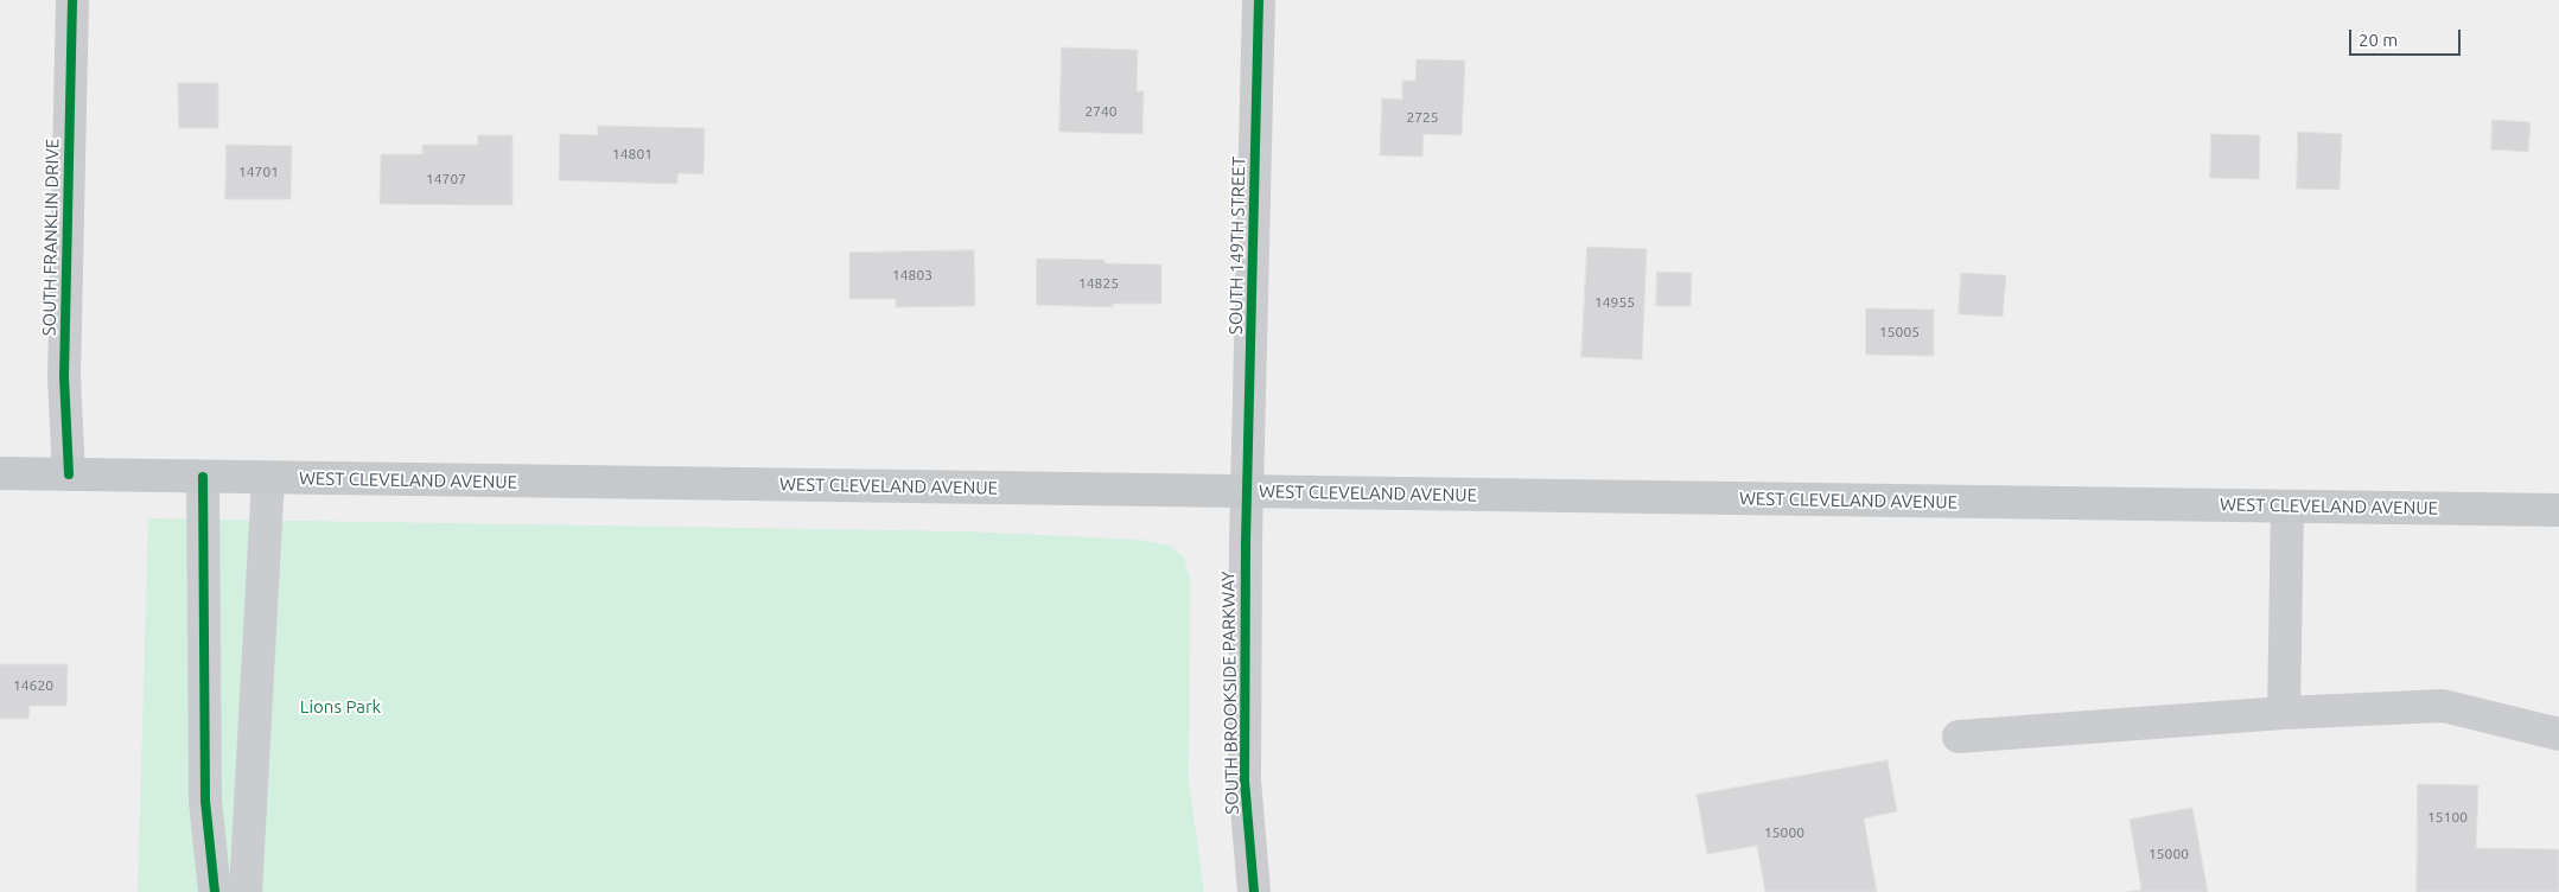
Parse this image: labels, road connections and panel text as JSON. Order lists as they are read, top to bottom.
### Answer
{
  "streets": {
    "main road": ["WEST CLEVELAND AVENUE"],
    "street": ["SOUTH FRANKLIN DRIVE", "SOUTH 149TH STREET", "SOUTH BROOKSIDE PARKWAY"]
  },
  "crossings": [
    ["SOUTH FRANKLIN DRIVE", "WEST CLEVELAND AVENUE"],
    ["SOUTH 149TH STREET", "WEST CLEVELAND AVENUE"],
    ["SOUTH 149TH STREET", "SOUTH BROOKSIDE PARKWAY"],
    ["WEST CLEVELAND AVENUE", "SOUTH BROOKSIDE PARKWAY"]
  ],
  "parks": ["Lions Park"],
  "house_numbers": [
    "2740",
    "2725",
    "14801",
    "14701",
    "14707",
    "14803",
    "14825",
    "14955",
    "15005",
    "14620",
    "15100",
    "15000",
    "15000"
  ],
  "scale_bar": "20 m"
}
